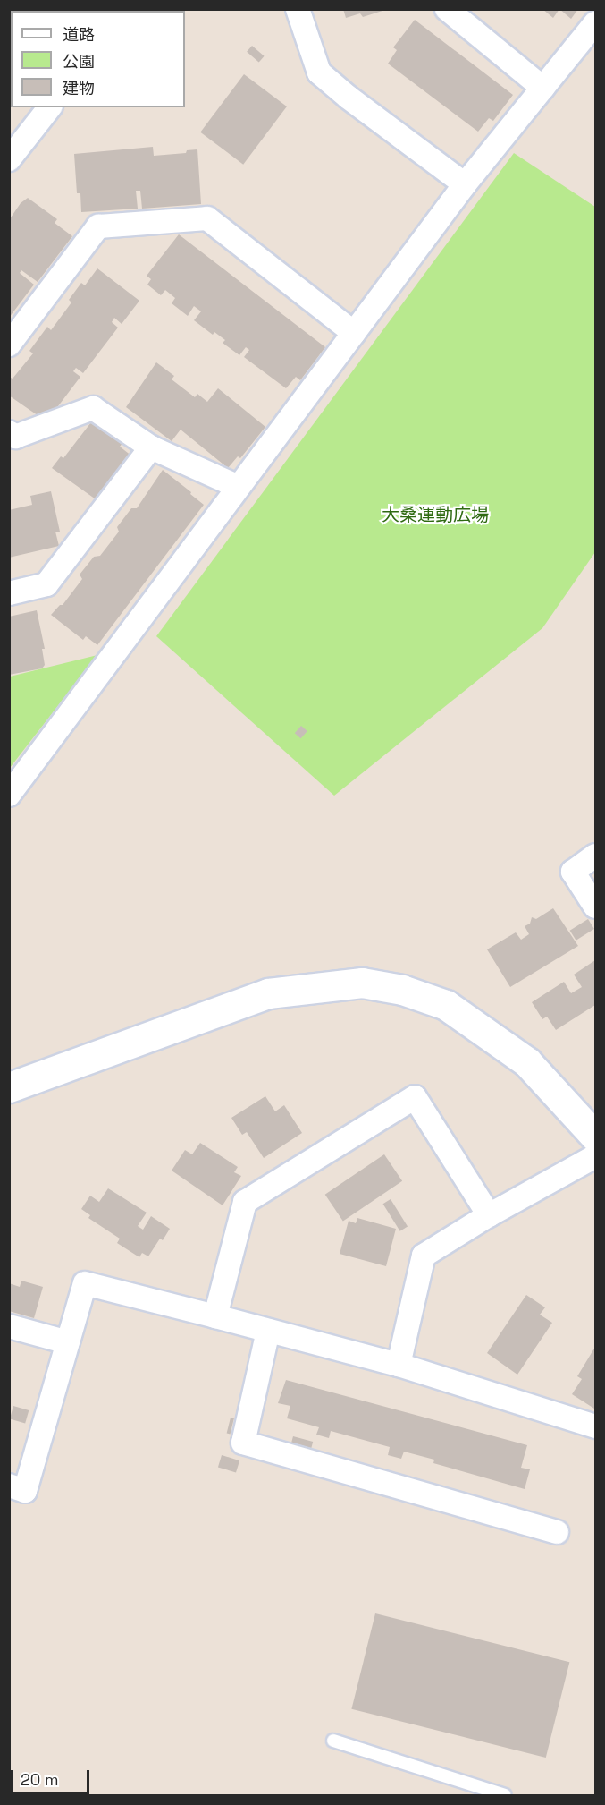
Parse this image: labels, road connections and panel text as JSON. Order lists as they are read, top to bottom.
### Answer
{
  "parks": ["大桑運動広場"],
  "legend": ["道路", "公園", "建物"],
  "scale_bar": "20 m"
}
